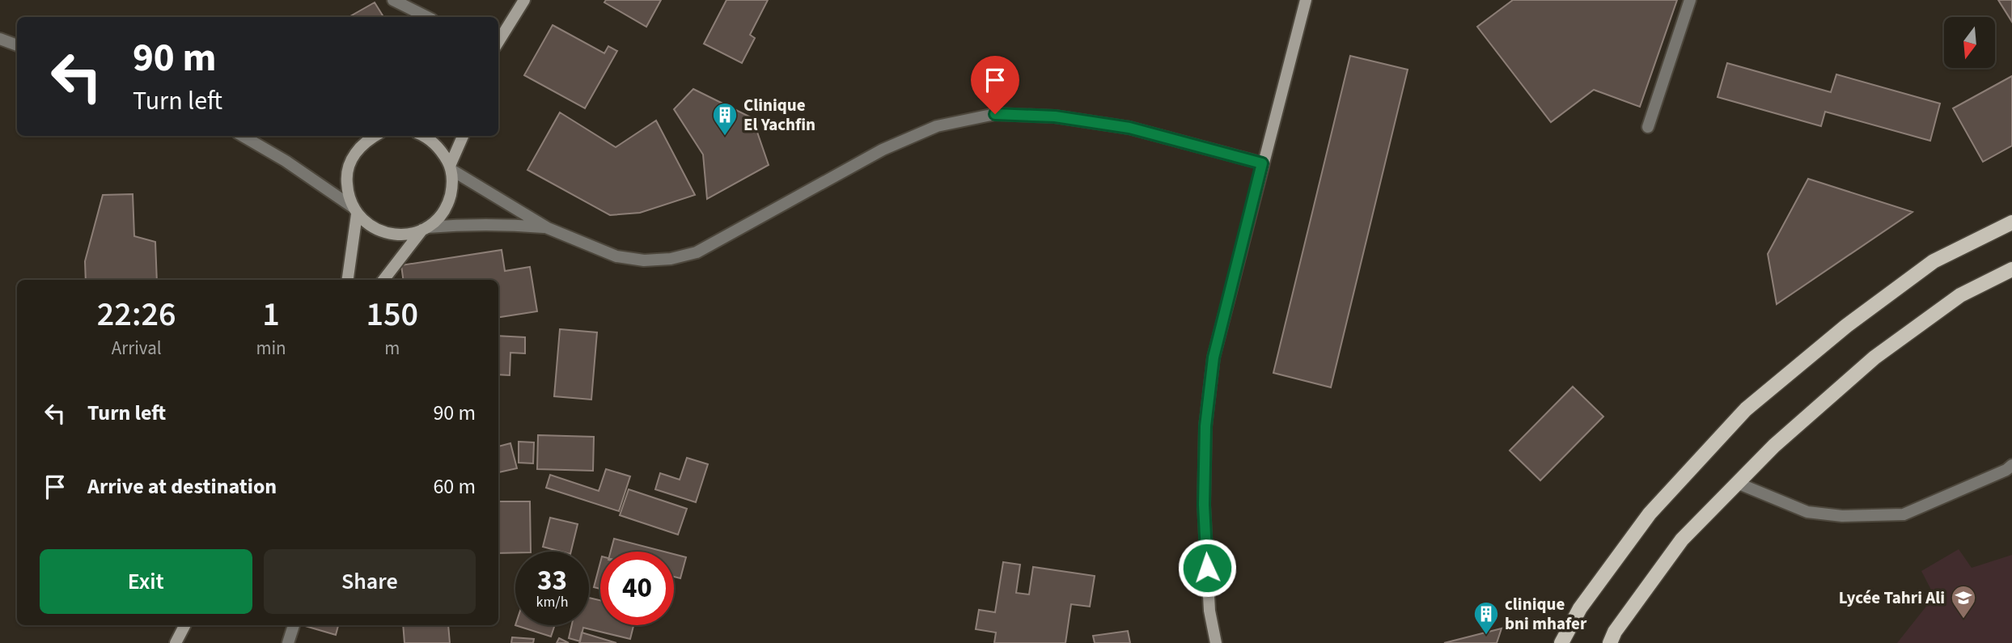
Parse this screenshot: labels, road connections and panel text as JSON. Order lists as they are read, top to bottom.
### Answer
{
  "places": {
    "building": ["Clinique El Yachfin", "clinique bni mhafer"],
    "school or university": ["Lycée Tahri Ali"]
  },
  "north": "bottom",
  "page": {
    "turn": ["90 m", "Turn left"],
    "eta": [
      "22:26",
      "Arrival",
      "1",
      "min",
      "150",
      "m"
    ],
    "list": [
      {
        "name": "Turn left",
        "value": "90 m"
      },
      {
        "name": "Arrive at destination",
        "value": "60 m"
      }
    ],
    "buttons": ["Exit", "Share"],
    "speed": "33 km/h",
    "limit": "40"
  }
}
